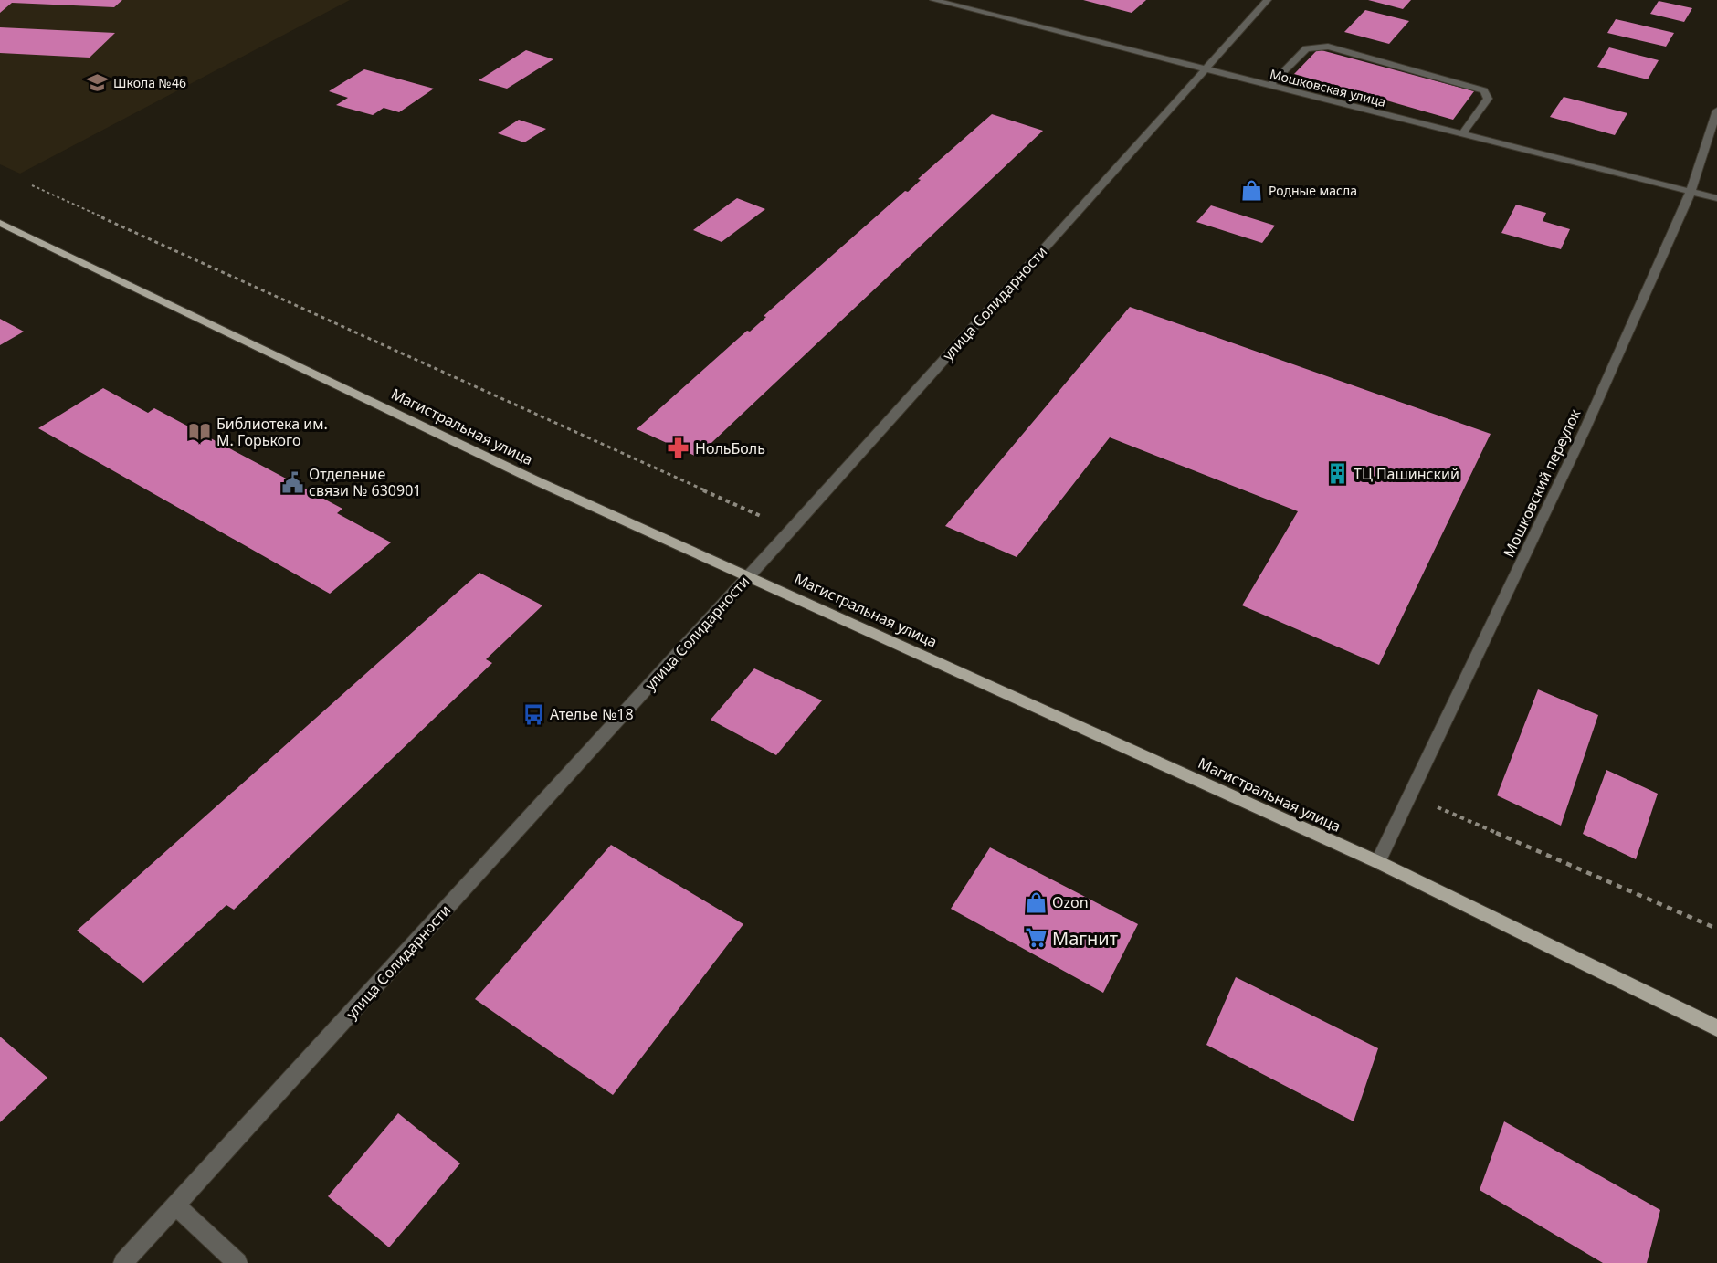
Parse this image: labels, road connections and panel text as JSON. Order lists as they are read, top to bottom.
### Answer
{
  "streets": {
    "main road": ["Магистральная улица"],
    "street": ["Мошковская улица", "улица Солидарности", "Мошковский переулок"]
  },
  "crossings": [
    ["Мошковская улица", "улица Солидарности"],
    ["Мошковская улица", "Мошковский переулок"],
    ["улица Солидарности", "Магистральная улица"],
    ["Магистральная улица", "Мошковский переулок"]
  ],
  "places": {
    "school or university": ["Школа №46"],
    "shop": ["Родные масла", "Ozon"],
    "library": ["Библиотека им. М. Горького"],
    "pharmacy": ["НольБоль"],
    "building": ["ТЦ Пашинский"],
    "public building": ["Отделение связи № 630901"],
    "bus stop": ["Ателье №18"],
    "supermarket": ["Магнит"]
  }
}
